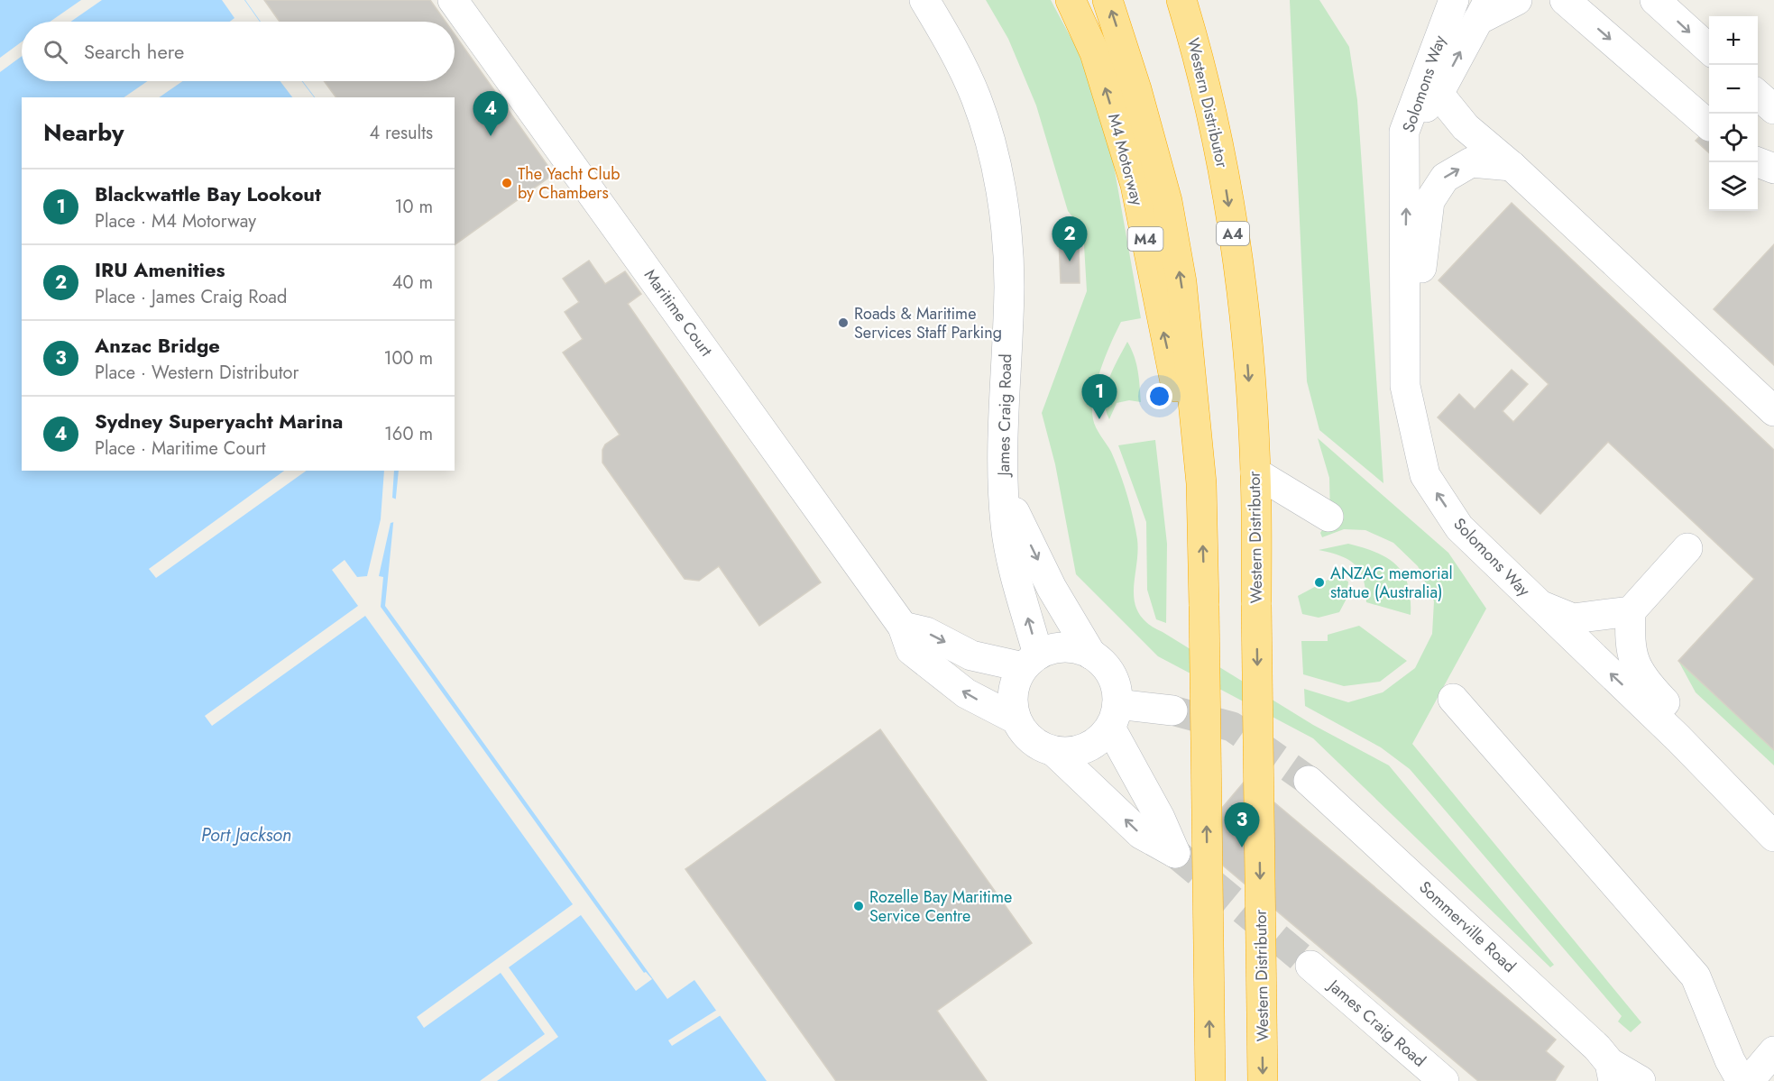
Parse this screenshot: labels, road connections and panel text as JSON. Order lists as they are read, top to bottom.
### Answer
{
  "streets": {
    "highway": [
      "Western Distributor",
      "M4 Motorway",
      "A4",
      "M4"
    ],
    "street": [
      "Solomons Way",
      "Maritime Court",
      "James Craig Road",
      "Sommerville Road"
    ]
  },
  "crossings": [
    ["Maritime Court", "James Craig Road"]
  ],
  "water": ["Port Jackson"],
  "places": [
    "The Yacht Club by Chambers",
    "Roads & Maritime Services Staff Parking",
    "ANZAC memorial statue (Australia)",
    "Rozelle Bay Maritime Service Centre"
  ],
  "page": {
    "map_buttons": ["+", "−"],
    "search": "Search here",
    "pins": [
      "4",
      "2",
      "1",
      "3"
    ],
    "heading": ["Nearby", "4 results"],
    "list": [
      {
        "mark": "1",
        "name": "Blackwattle Bay Lookout",
        "note": "Place · M4 Motorway",
        "value": "10 m"
      },
      {
        "mark": "2",
        "name": "IRU Amenities",
        "note": "Place · James Craig Road",
        "value": "40 m"
      },
      {
        "mark": "3",
        "name": "Anzac Bridge",
        "note": "Place · Western Distributor",
        "value": "100 m"
      },
      {
        "mark": "4",
        "name": "Sydney Superyacht Marina",
        "note": "Place · Maritime Court",
        "value": "160 m"
      }
    ]
  }
}
